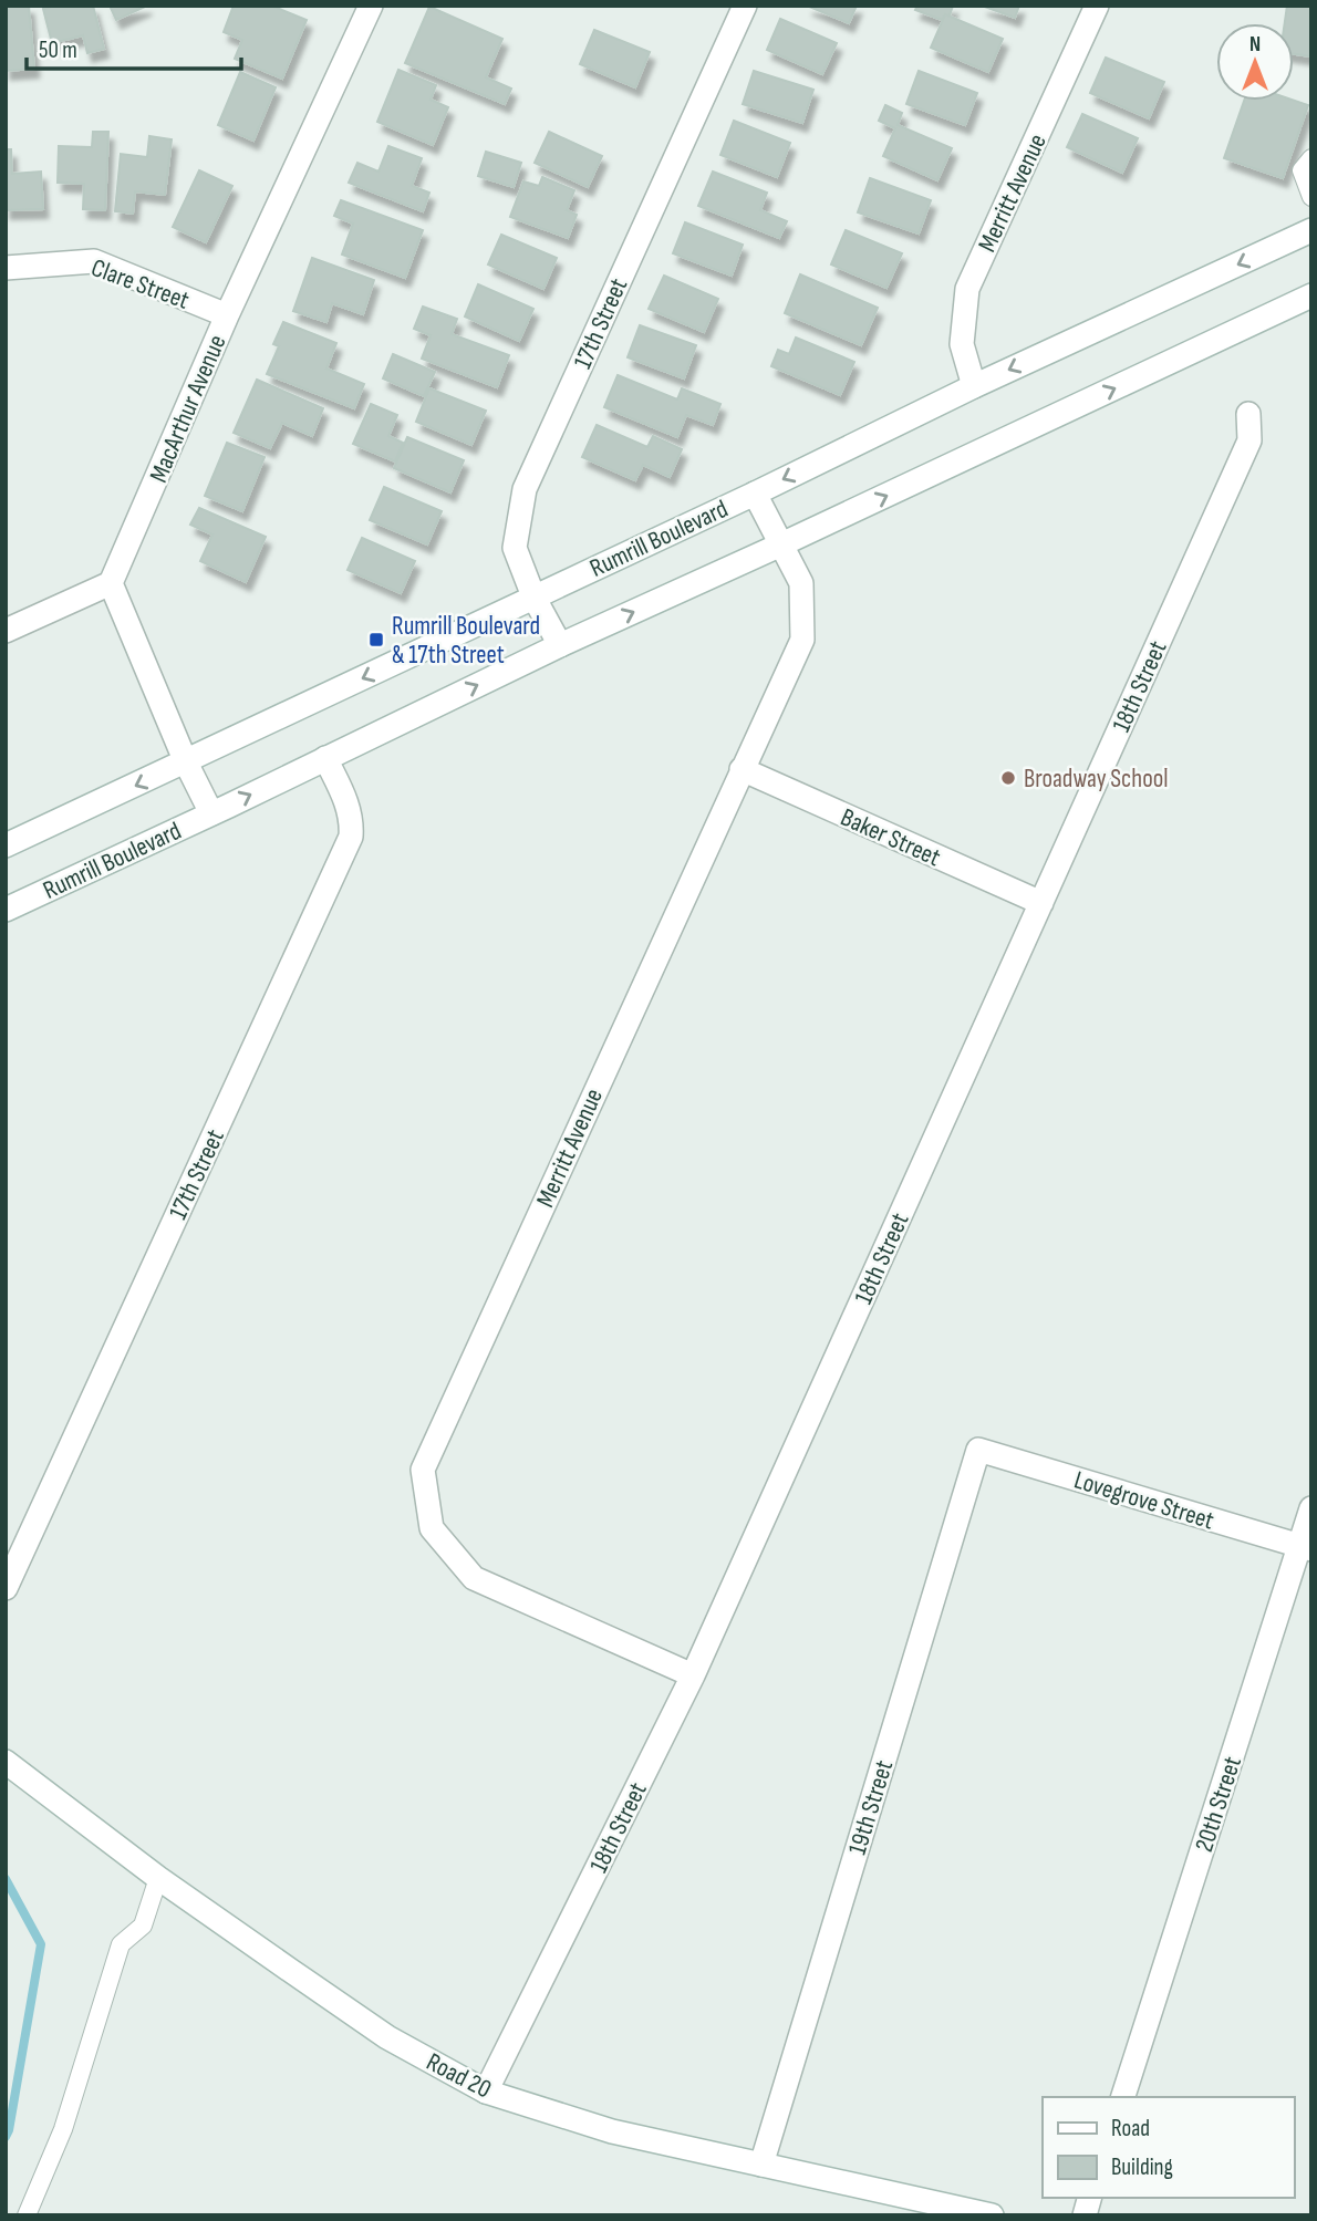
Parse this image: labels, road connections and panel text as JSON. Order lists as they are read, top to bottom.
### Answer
{
  "streets": {
    "street": [
      "Merritt Avenue",
      "Clare Street",
      "17th Street",
      "MacArthur Avenue",
      "Rumrill Boulevard",
      "18th Street",
      "Baker Street",
      "Lovegrove Street",
      "20th Street",
      "19th Street",
      "Road 20"
    ]
  },
  "crossings": [
    ["Merritt Avenue", "Rumrill Boulevard"],
    ["Merritt Avenue", "18th Street"],
    ["Merritt Avenue", "Baker Street"],
    ["Clare Street", "MacArthur Avenue"],
    ["17th Street", "Rumrill Boulevard"],
    ["18th Street", "Baker Street"],
    ["18th Street", "Road 20"],
    ["Lovegrove Street", "20th Street"],
    ["Lovegrove Street", "19th Street"],
    ["19th Street", "Road 20"]
  ],
  "places": {
    "transit": ["Rumrill Boulevard & 17th Street"],
    "other": ["Broadway School"]
  },
  "legend": ["Road", "Building"],
  "scale_bar": "50 m",
  "north": "top"
}
